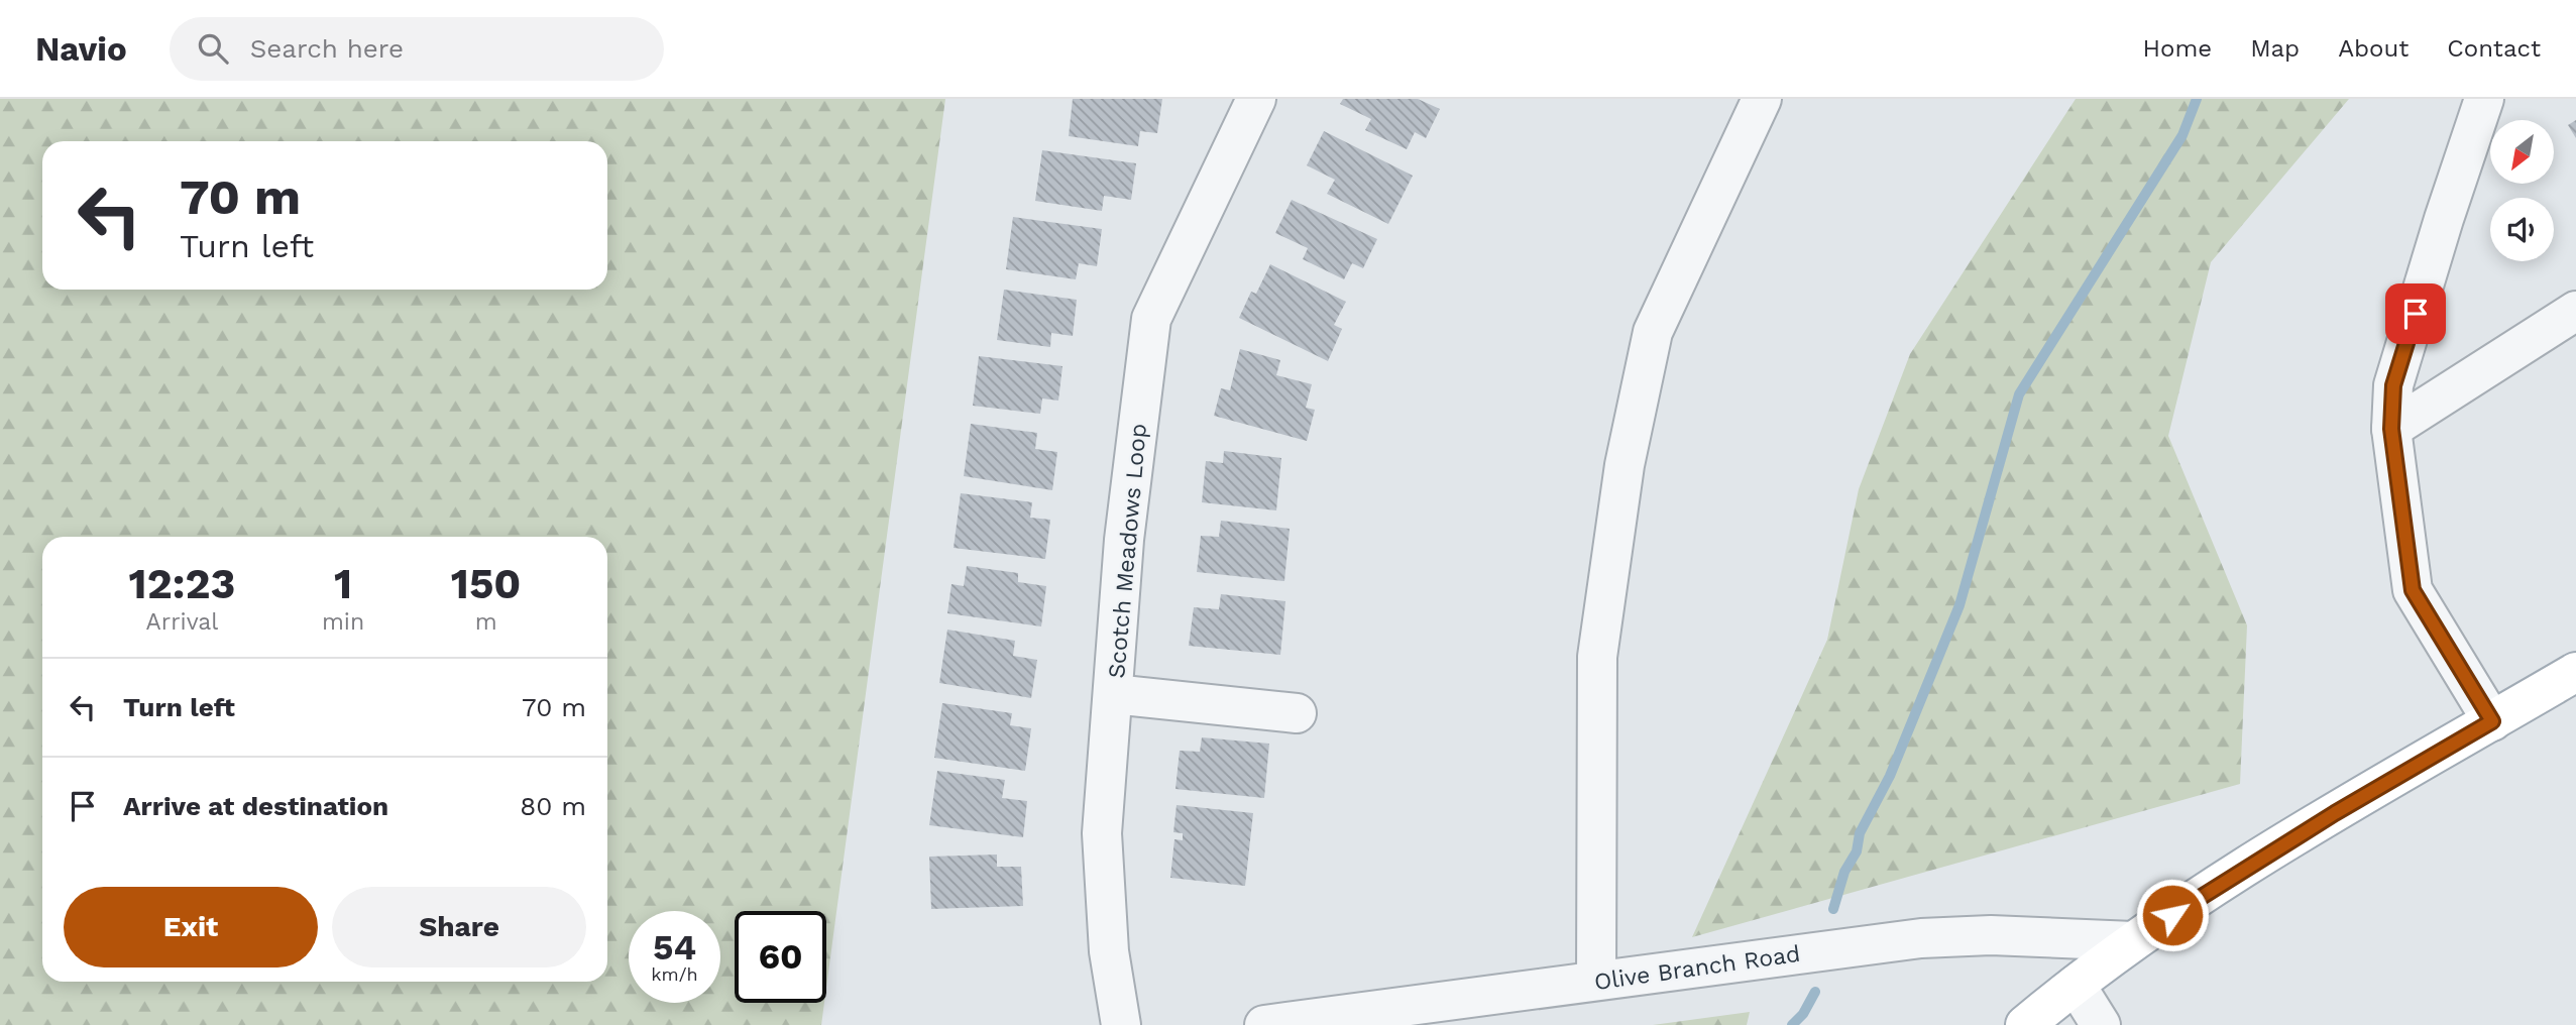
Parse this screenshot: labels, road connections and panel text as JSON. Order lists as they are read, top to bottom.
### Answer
{
  "streets": {
    "street": ["Scotch Meadows Loop", "Olive Branch Road"]
  },
  "north": "bottom left",
  "page": {
    "header": "Navio",
    "search": "Search here",
    "nav": [
      "Home",
      "Map",
      "About",
      "Contact"
    ],
    "turn": ["70 m", "Turn left"],
    "eta": [
      "12:23",
      "Arrival",
      "1",
      "min",
      "150",
      "m"
    ],
    "list": [
      {
        "name": "Turn left",
        "value": "70 m"
      },
      {
        "name": "Arrive at destination",
        "value": "80 m"
      }
    ],
    "buttons": ["Exit", "Share"],
    "speed": "54 km/h",
    "limit": "60"
  }
}
